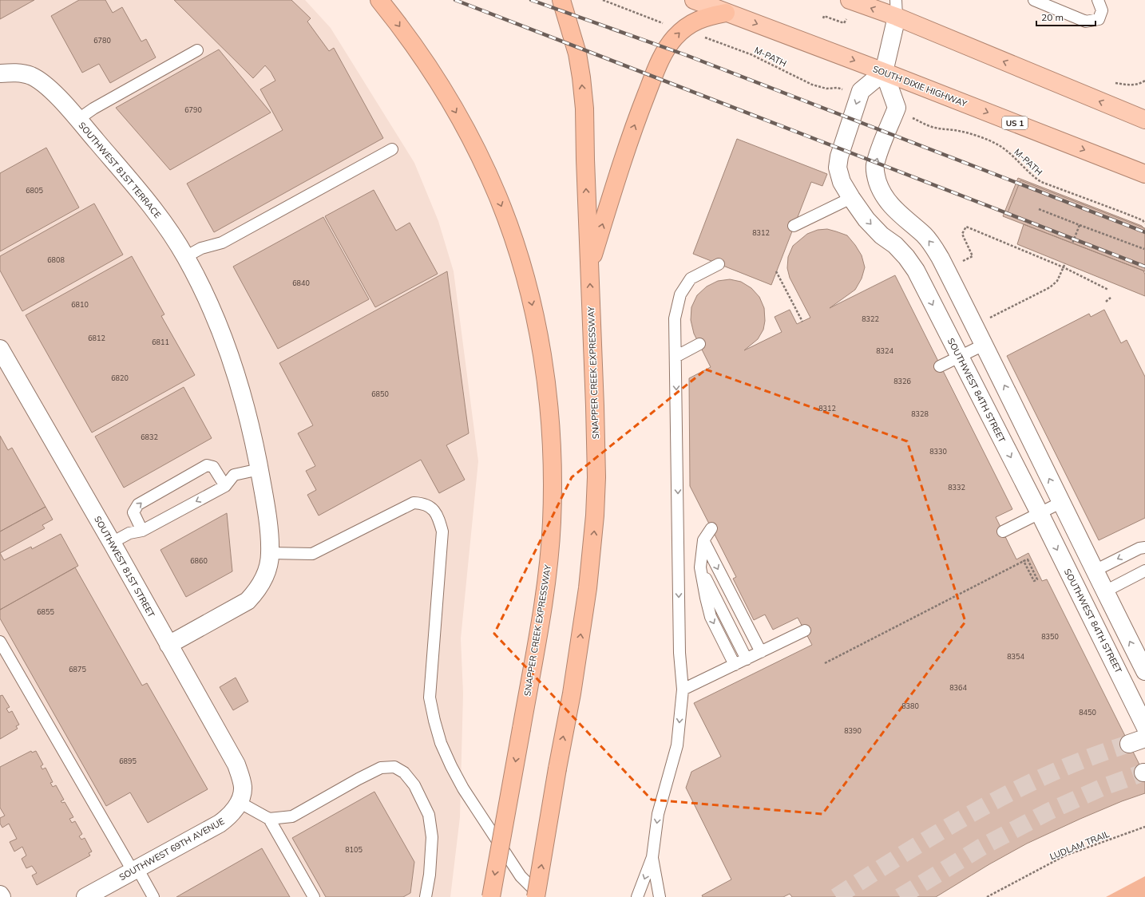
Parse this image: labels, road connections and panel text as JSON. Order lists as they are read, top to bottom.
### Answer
{
  "streets": {
    "highway": ["SOUTH DIXIE HIGHWAY", "US 1", "SNAPPER CREEK EXPRESSWAY"],
    "street": [
      "SOUTHWEST 81ST TERRACE",
      "SOUTHWEST 84TH STREET",
      "SOUTHWEST 81ST STREET",
      "SOUTHWEST 69TH AVENUE"
    ],
    "path": ["M-PATH", "LUDLAM TRAIL"]
  },
  "crossings": [
    ["SOUTH DIXIE HIGHWAY", "SOUTHWEST 84TH STREET"],
    ["SOUTHWEST 81ST TERRACE", "SOUTHWEST 81ST STREET"],
    ["SOUTHWEST 81ST STREET", "SOUTHWEST 69TH AVENUE"]
  ],
  "house_numbers": [
    "6780",
    "6790",
    "6805",
    "8312",
    "6808",
    "6840",
    "6810",
    "8322",
    "6812",
    "6811",
    "8324",
    "6820",
    "8326",
    "6850",
    "8312",
    "8328",
    "6832",
    "8330",
    "8332",
    "6860",
    "6855",
    "8350",
    "8354",
    "6875",
    "8364",
    "8380",
    "8450",
    "8390",
    "6895",
    "8105"
  ],
  "scale_bar": "20 m"
}
